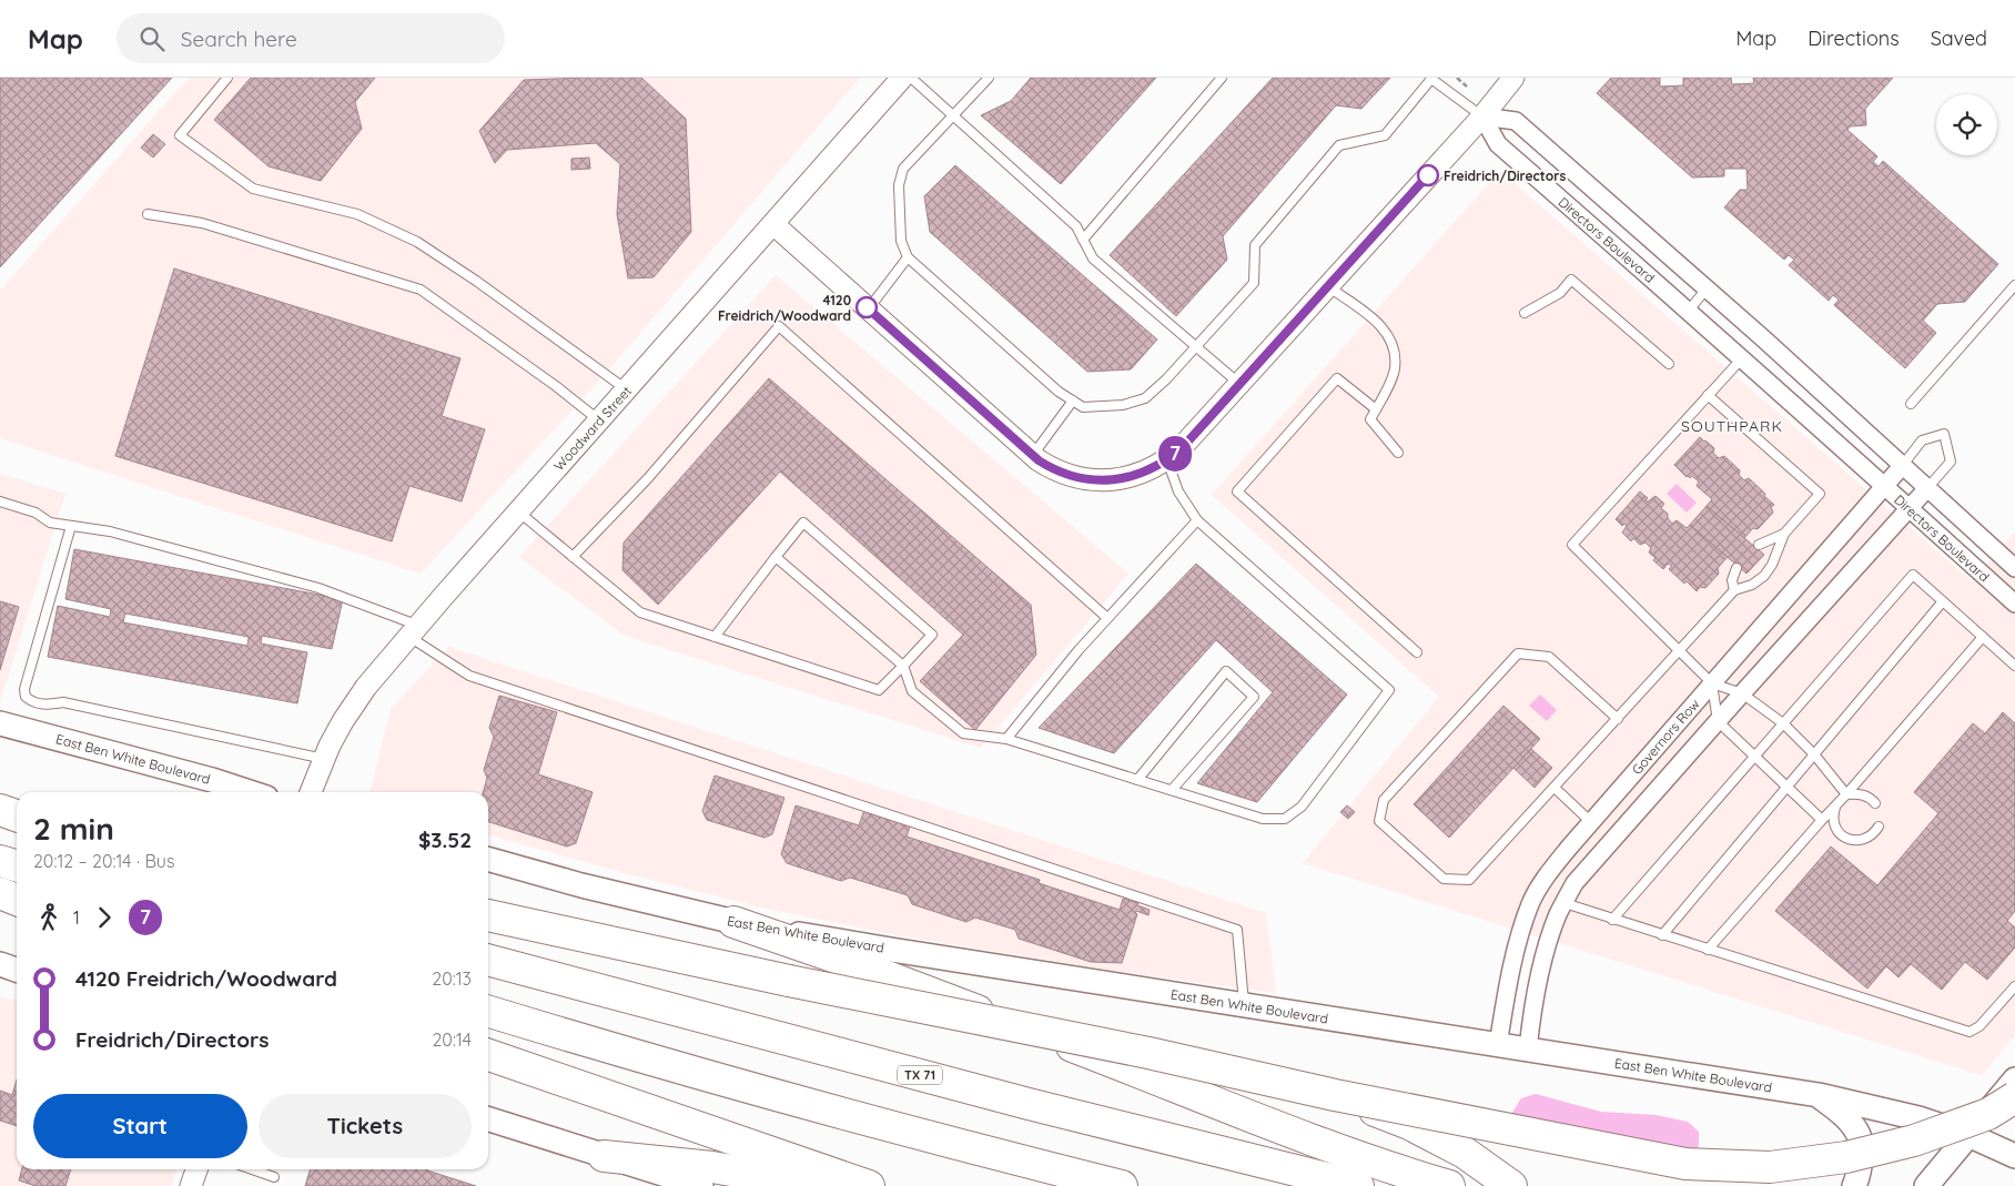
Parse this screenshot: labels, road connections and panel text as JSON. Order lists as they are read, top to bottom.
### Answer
{
  "streets": {
    "highway": ["TX 71"],
    "main road": ["East Ben White Boulevard"],
    "street": ["Directors Boulevard", "Woodward Street", "Governors Row"]
  },
  "crossings": [
    ["Directors Boulevard", "Governors Row"],
    ["Governors Row", "East Ben White Boulevard"]
  ],
  "districts": ["SOUTHPARK"],
  "places": ["Freidrich/Directors", "4120 Freidrich/Woodward"],
  "lines": ["bus line 7"],
  "page": {
    "header": "Map",
    "search": "Search here",
    "nav": ["Map", "Directions", "Saved"],
    "on_map": "7",
    "heading": ["2 min", "20:12 – 20:14 · Bus", "$3.52"],
    "legs": ["1", "7"],
    "list": [
      {
        "name": "4120 Freidrich/Woodward",
        "value": "20:13"
      },
      {
        "name": "Freidrich/Directors",
        "value": "20:14"
      }
    ],
    "buttons": ["Start", "Tickets"]
  }
}
